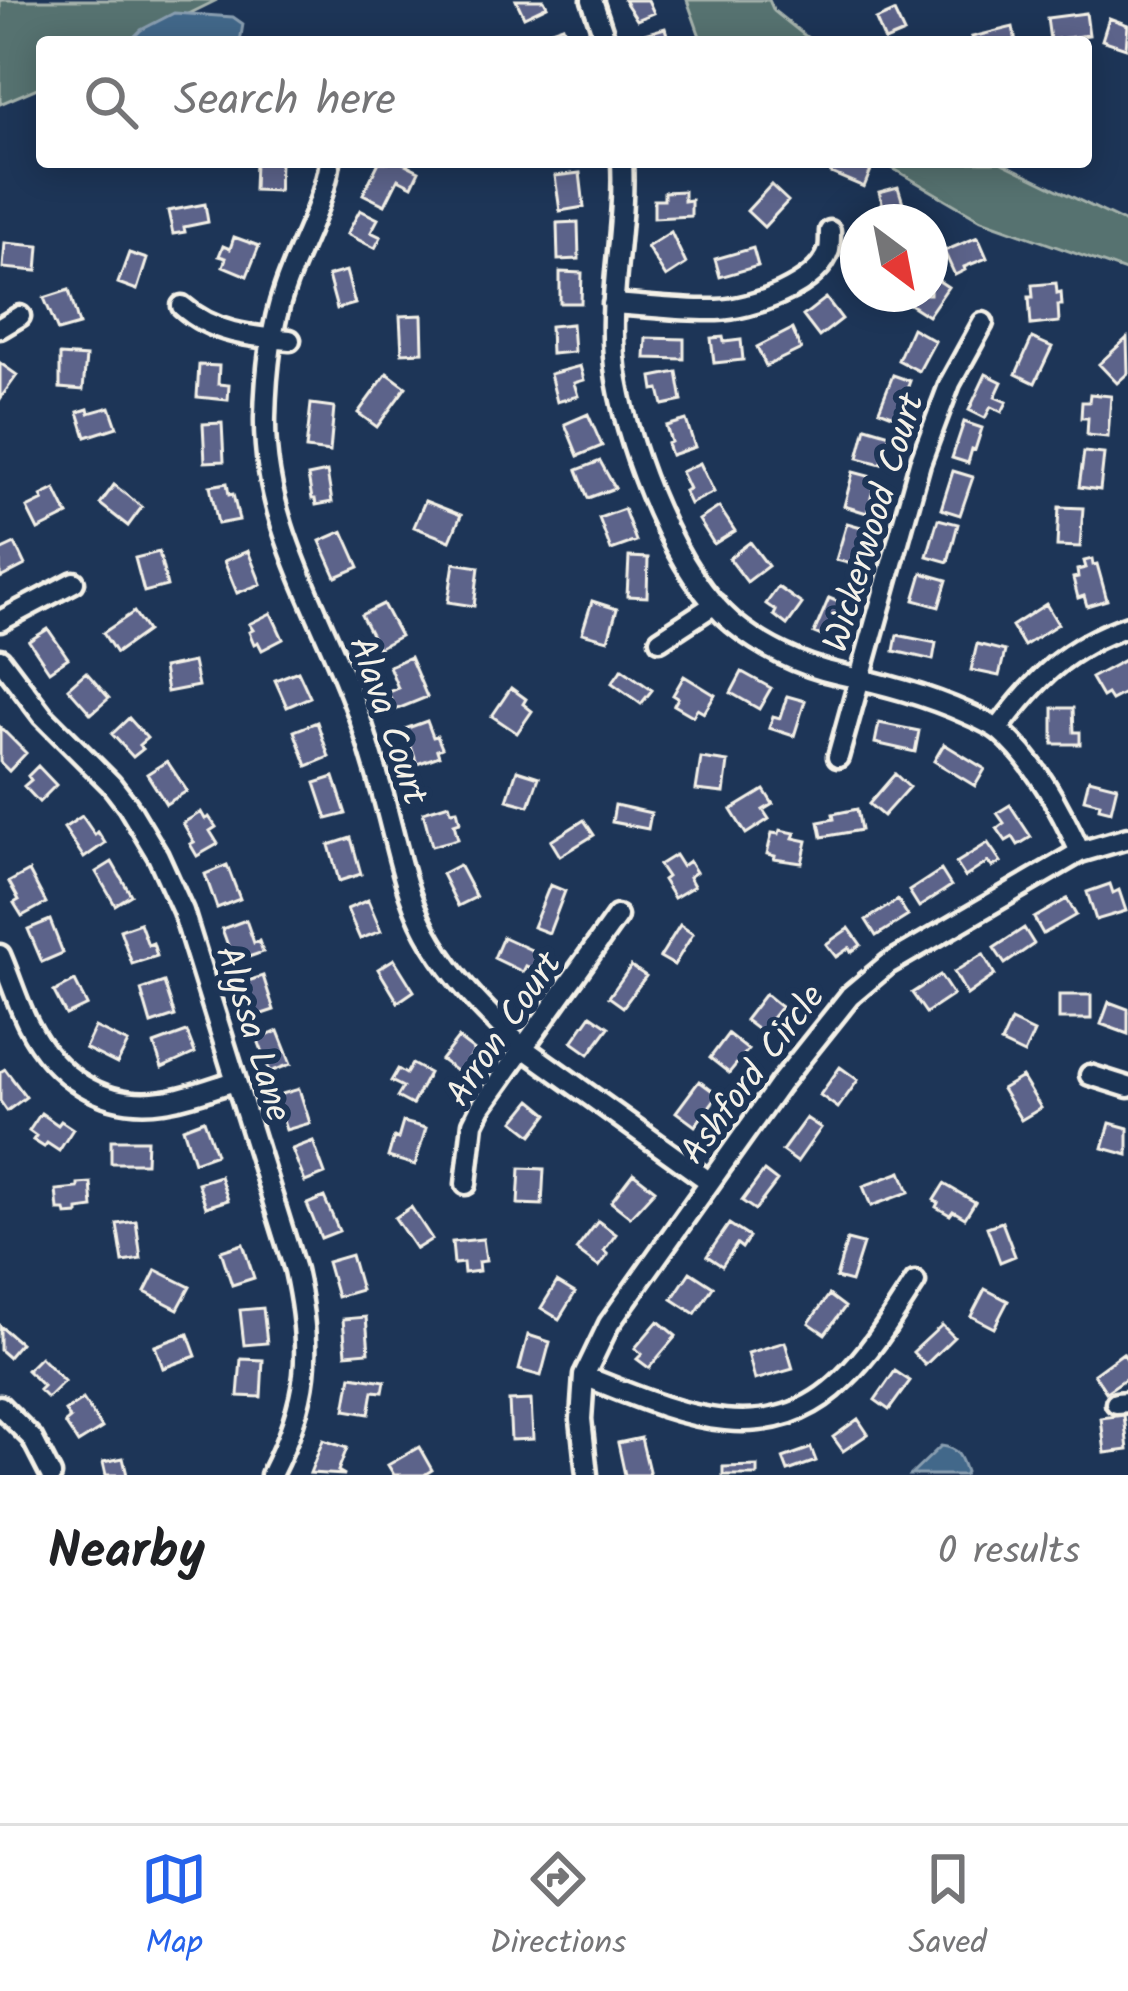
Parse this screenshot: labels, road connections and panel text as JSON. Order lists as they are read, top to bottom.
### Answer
{
  "streets": {
    "street": [
      "Wickerwood Court",
      "Alava Court",
      "Arron Court",
      "Alyssa Lane",
      "Ashford Circle"
    ]
  },
  "crossings": [
    ["Alava Court", "Arron Court"],
    ["Alava Court", "Ashford Circle"]
  ],
  "north": "bottom right",
  "page": {
    "search": "Search here",
    "heading": ["Nearby", "0 results"],
    "nav": ["Map", "Directions", "Saved"]
  }
}
